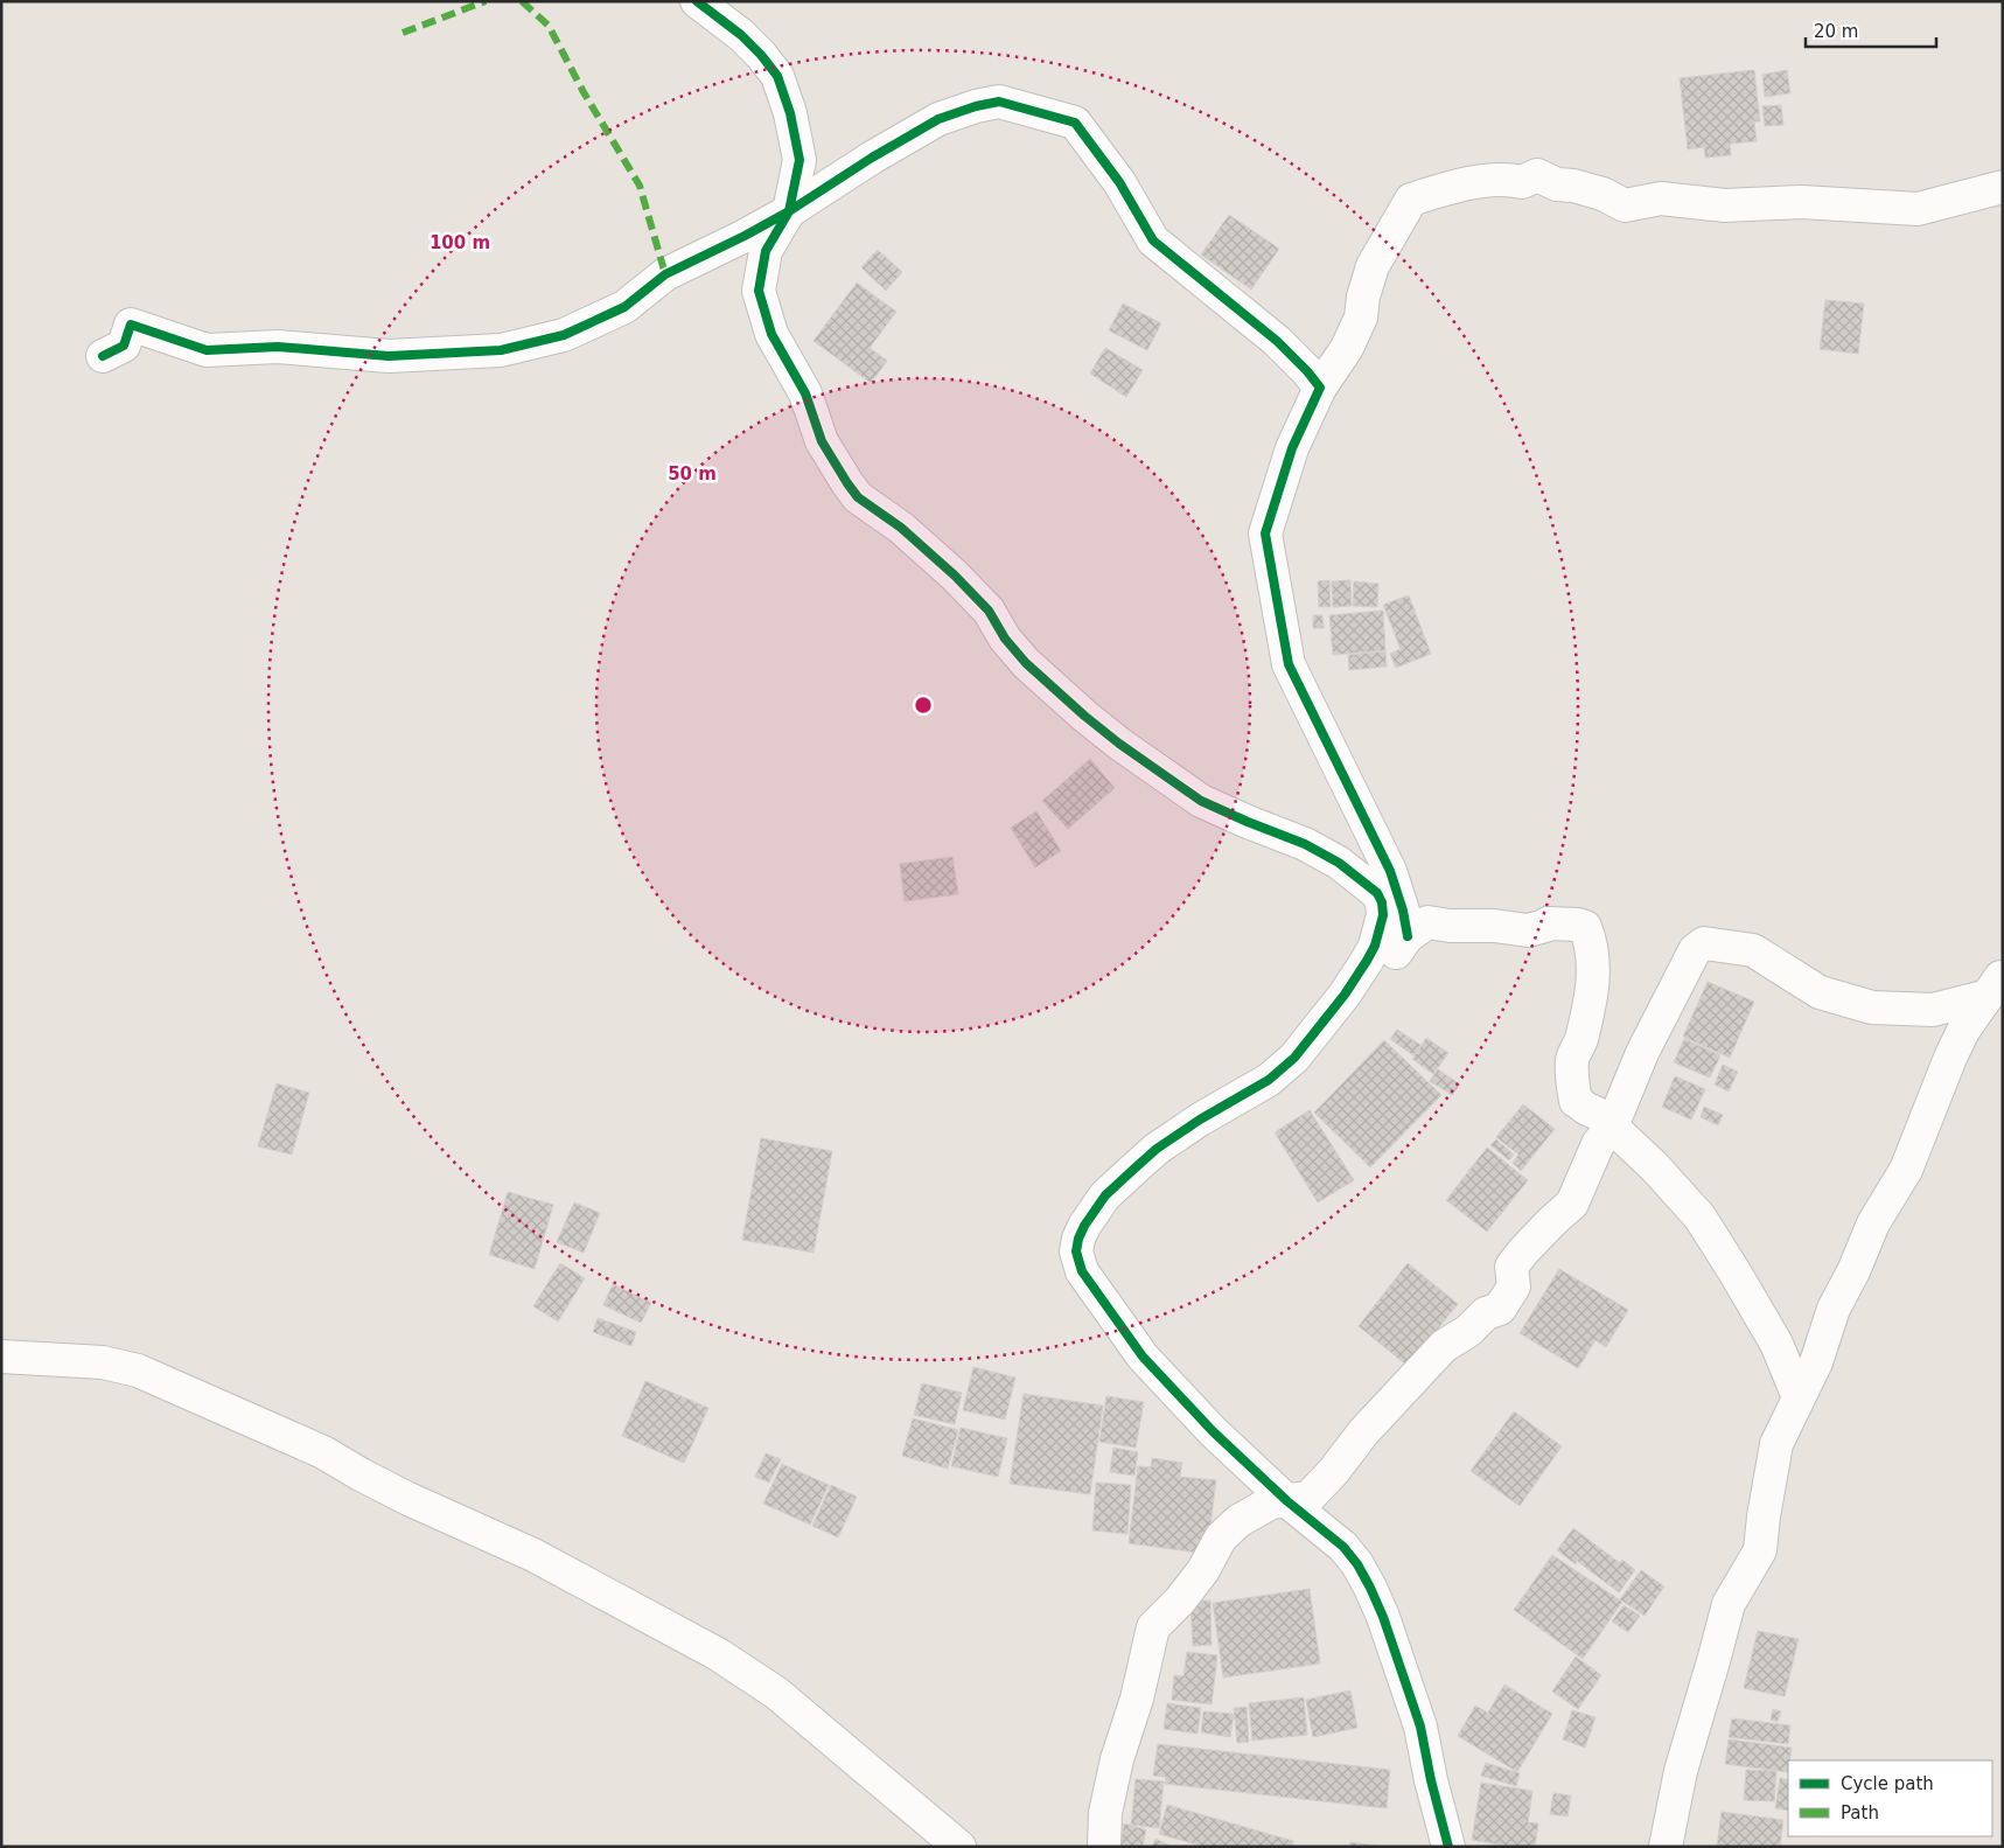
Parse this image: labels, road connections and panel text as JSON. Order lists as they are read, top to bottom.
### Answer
{
  "legend": ["Cycle path", "Path"],
  "scale_bar": "20 m",
  "rings": ["100 m", "50 m"]
}
